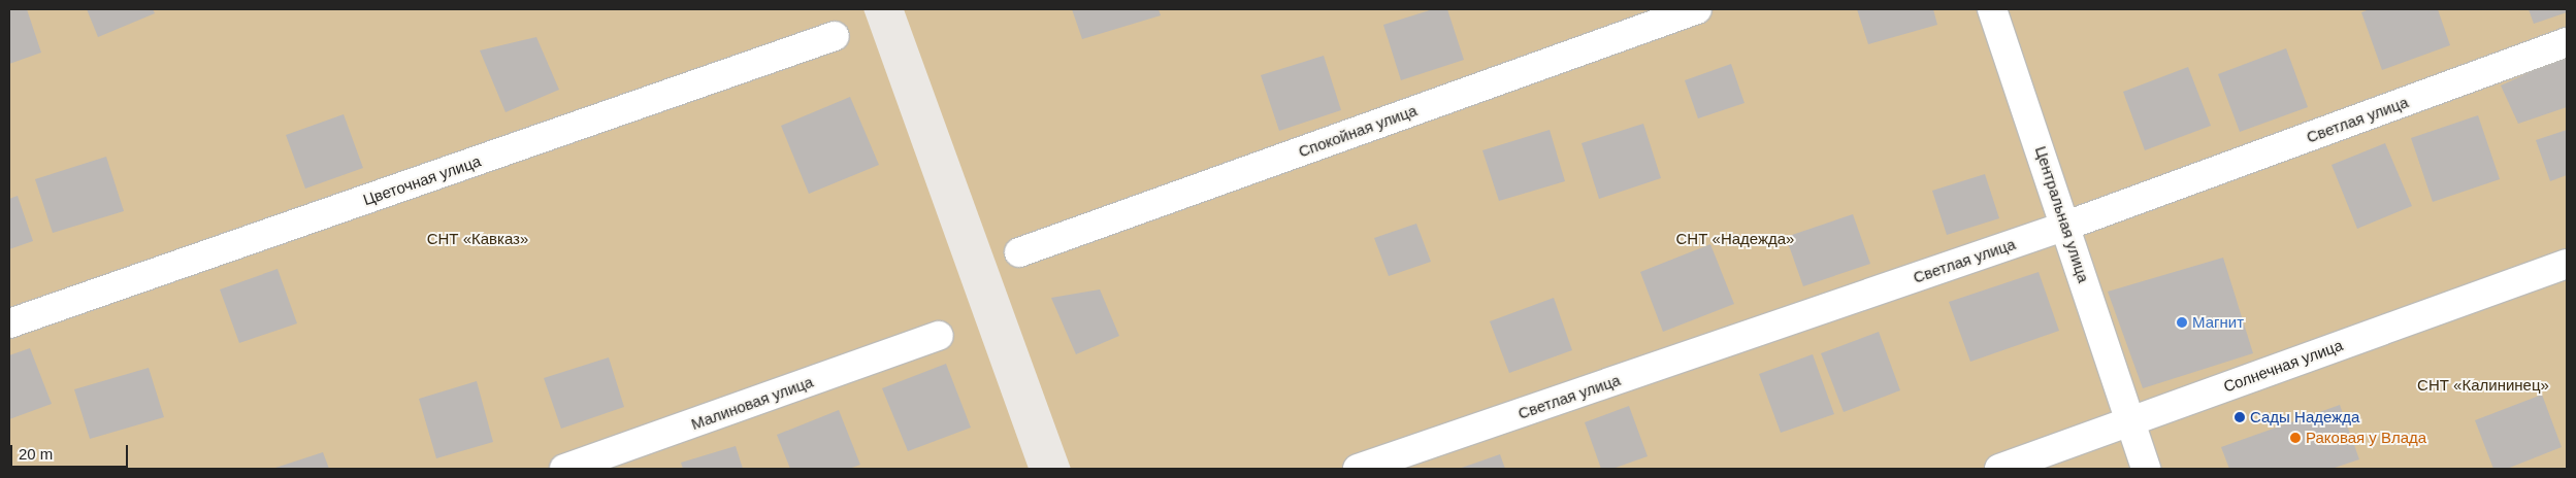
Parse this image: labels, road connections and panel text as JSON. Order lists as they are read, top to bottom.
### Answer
{
  "streets": {
    "street": [
      "Светлая улица",
      "Спокойная улица",
      "Цветочная улица",
      "Центральная улица",
      "Солнечная улица",
      "Малиновая улица"
    ]
  },
  "crossings": [
    ["Светлая улица", "Центральная улица"],
    ["Центральная улица", "Солнечная улица"]
  ],
  "parks": ["СНТ «Кавказ»", "СНТ «Надежда»", "СНТ «Калининец»"],
  "places": ["Магнит", "Сады Надежда", "Раковая у Влада"],
  "scale_bar": "20 m"
}
